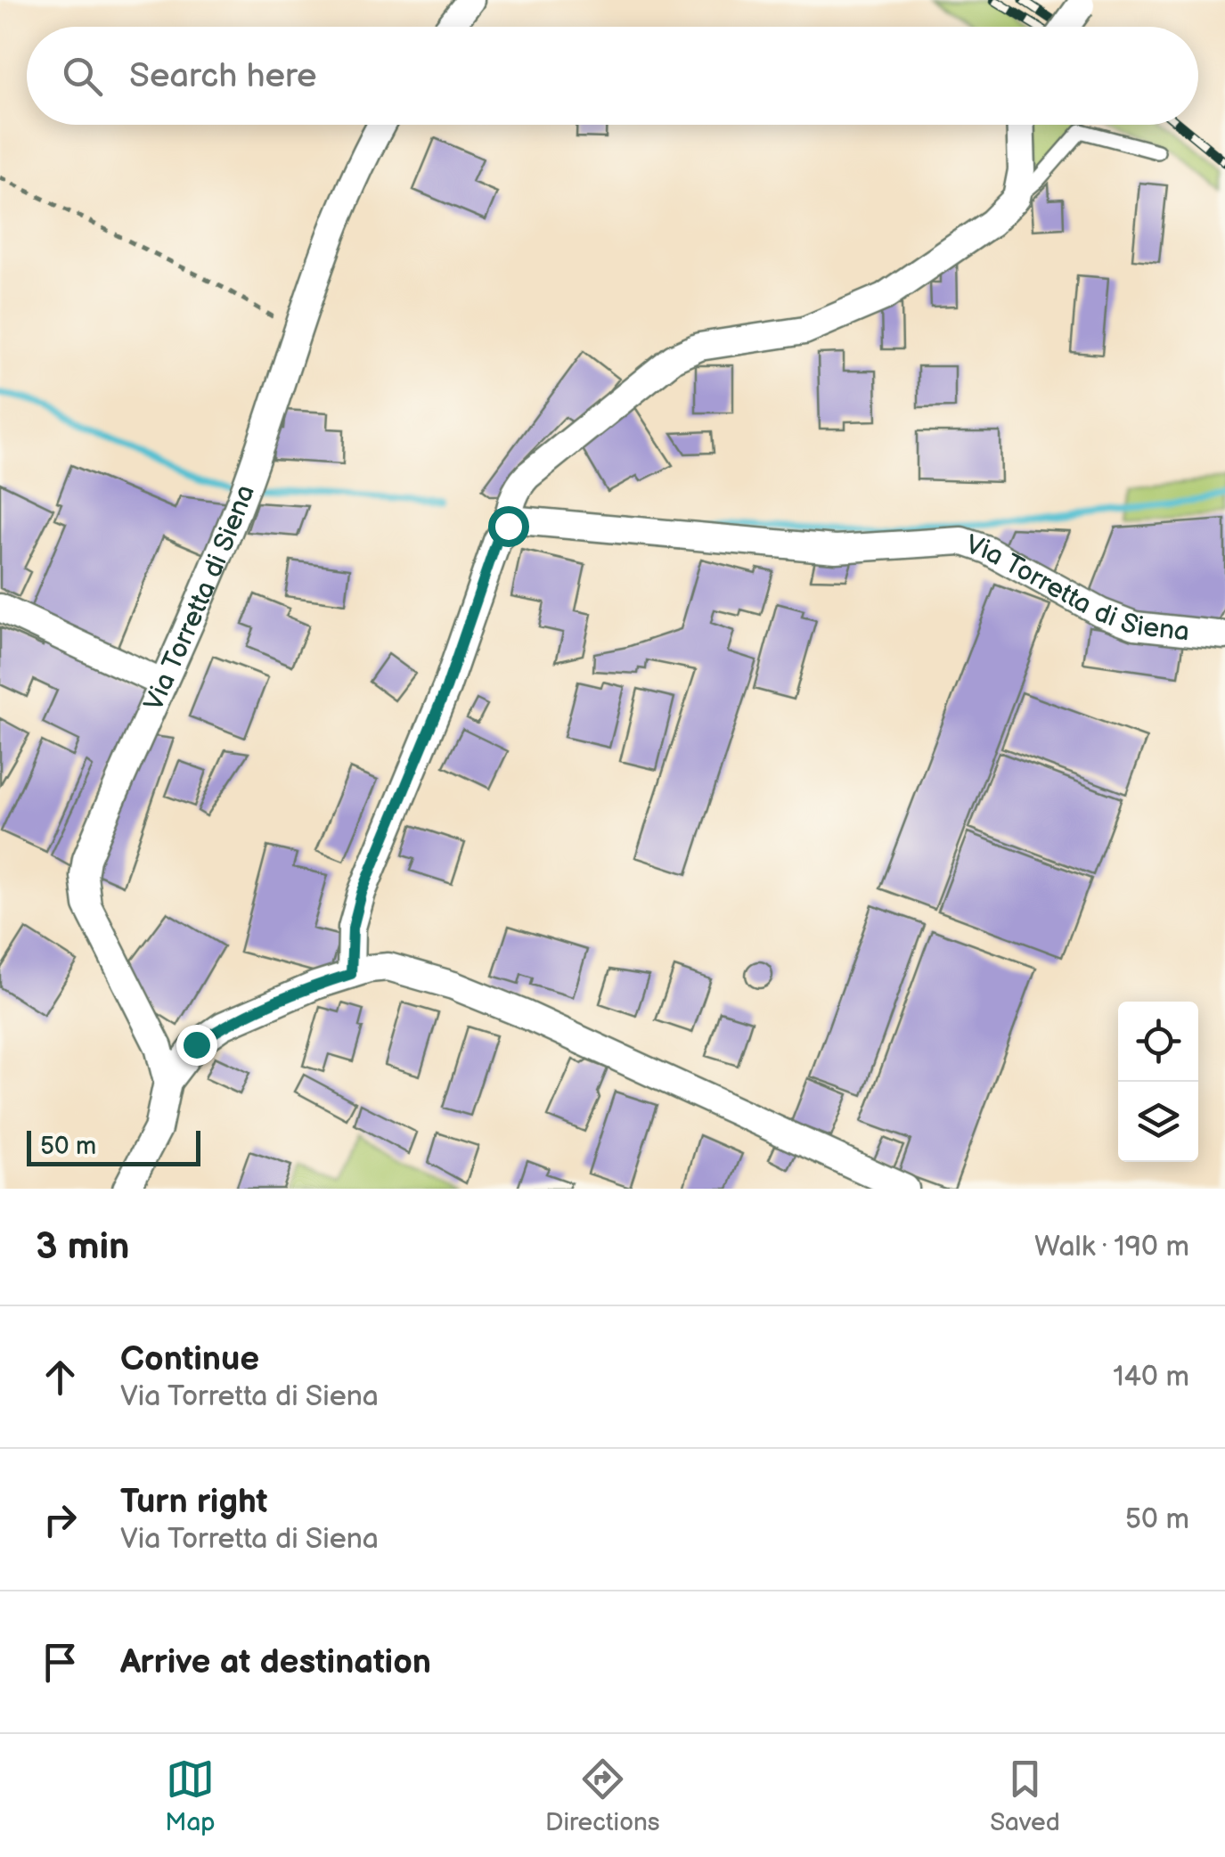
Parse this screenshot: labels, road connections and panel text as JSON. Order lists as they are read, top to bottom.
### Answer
{
  "streets": {
    "street": ["Via Torretta di Siena"]
  },
  "scale_bar": "50 m",
  "page": {
    "search": "Search here",
    "scale": "50 m",
    "heading": ["3 min", "Walk · 190 m"],
    "list": [
      ["Continue", "Via Torretta di Siena", "140 m"],
      ["Turn right", "Via Torretta di Siena", "50 m"],
      "Arrive at destination"
    ],
    "nav": ["Map", "Directions", "Saved"]
  }
}
